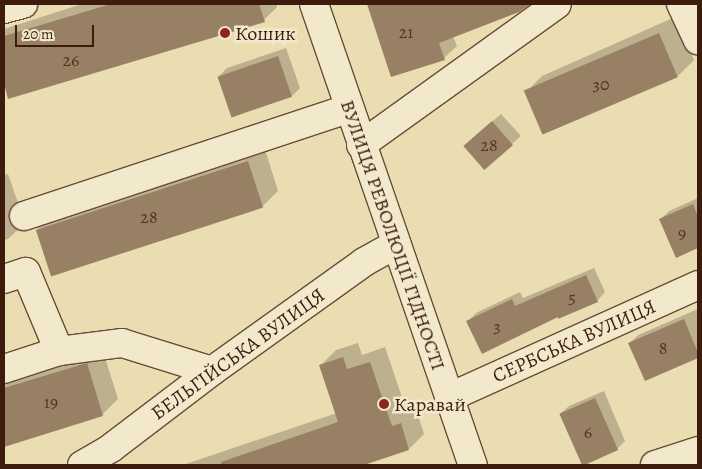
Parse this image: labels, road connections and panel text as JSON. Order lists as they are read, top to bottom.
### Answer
{
  "streets": {
    "street": ["ВУЛИЦЯ РЕВОЛЮЦІЇ ГІДНОСТІ", "СЕРБСЬКА ВУЛИЦЯ", "БЕЛЬГІЙСЬКА ВУЛИЦЯ"]
  },
  "crossings": [
    ["ВУЛИЦЯ РЕВОЛЮЦІЇ ГІДНОСТІ", "СЕРБСЬКА ВУЛИЦЯ"],
    ["ВУЛИЦЯ РЕВОЛЮЦІЇ ГІДНОСТІ", "БЕЛЬГІЙСЬКА ВУЛИЦЯ"]
  ],
  "places": ["Кошик", "Каравай"],
  "house_numbers": [
    "21",
    "26",
    "30",
    "28",
    "28",
    "9",
    "5",
    "3",
    "8",
    "19",
    "6"
  ],
  "scale_bar": "20 m"
}
